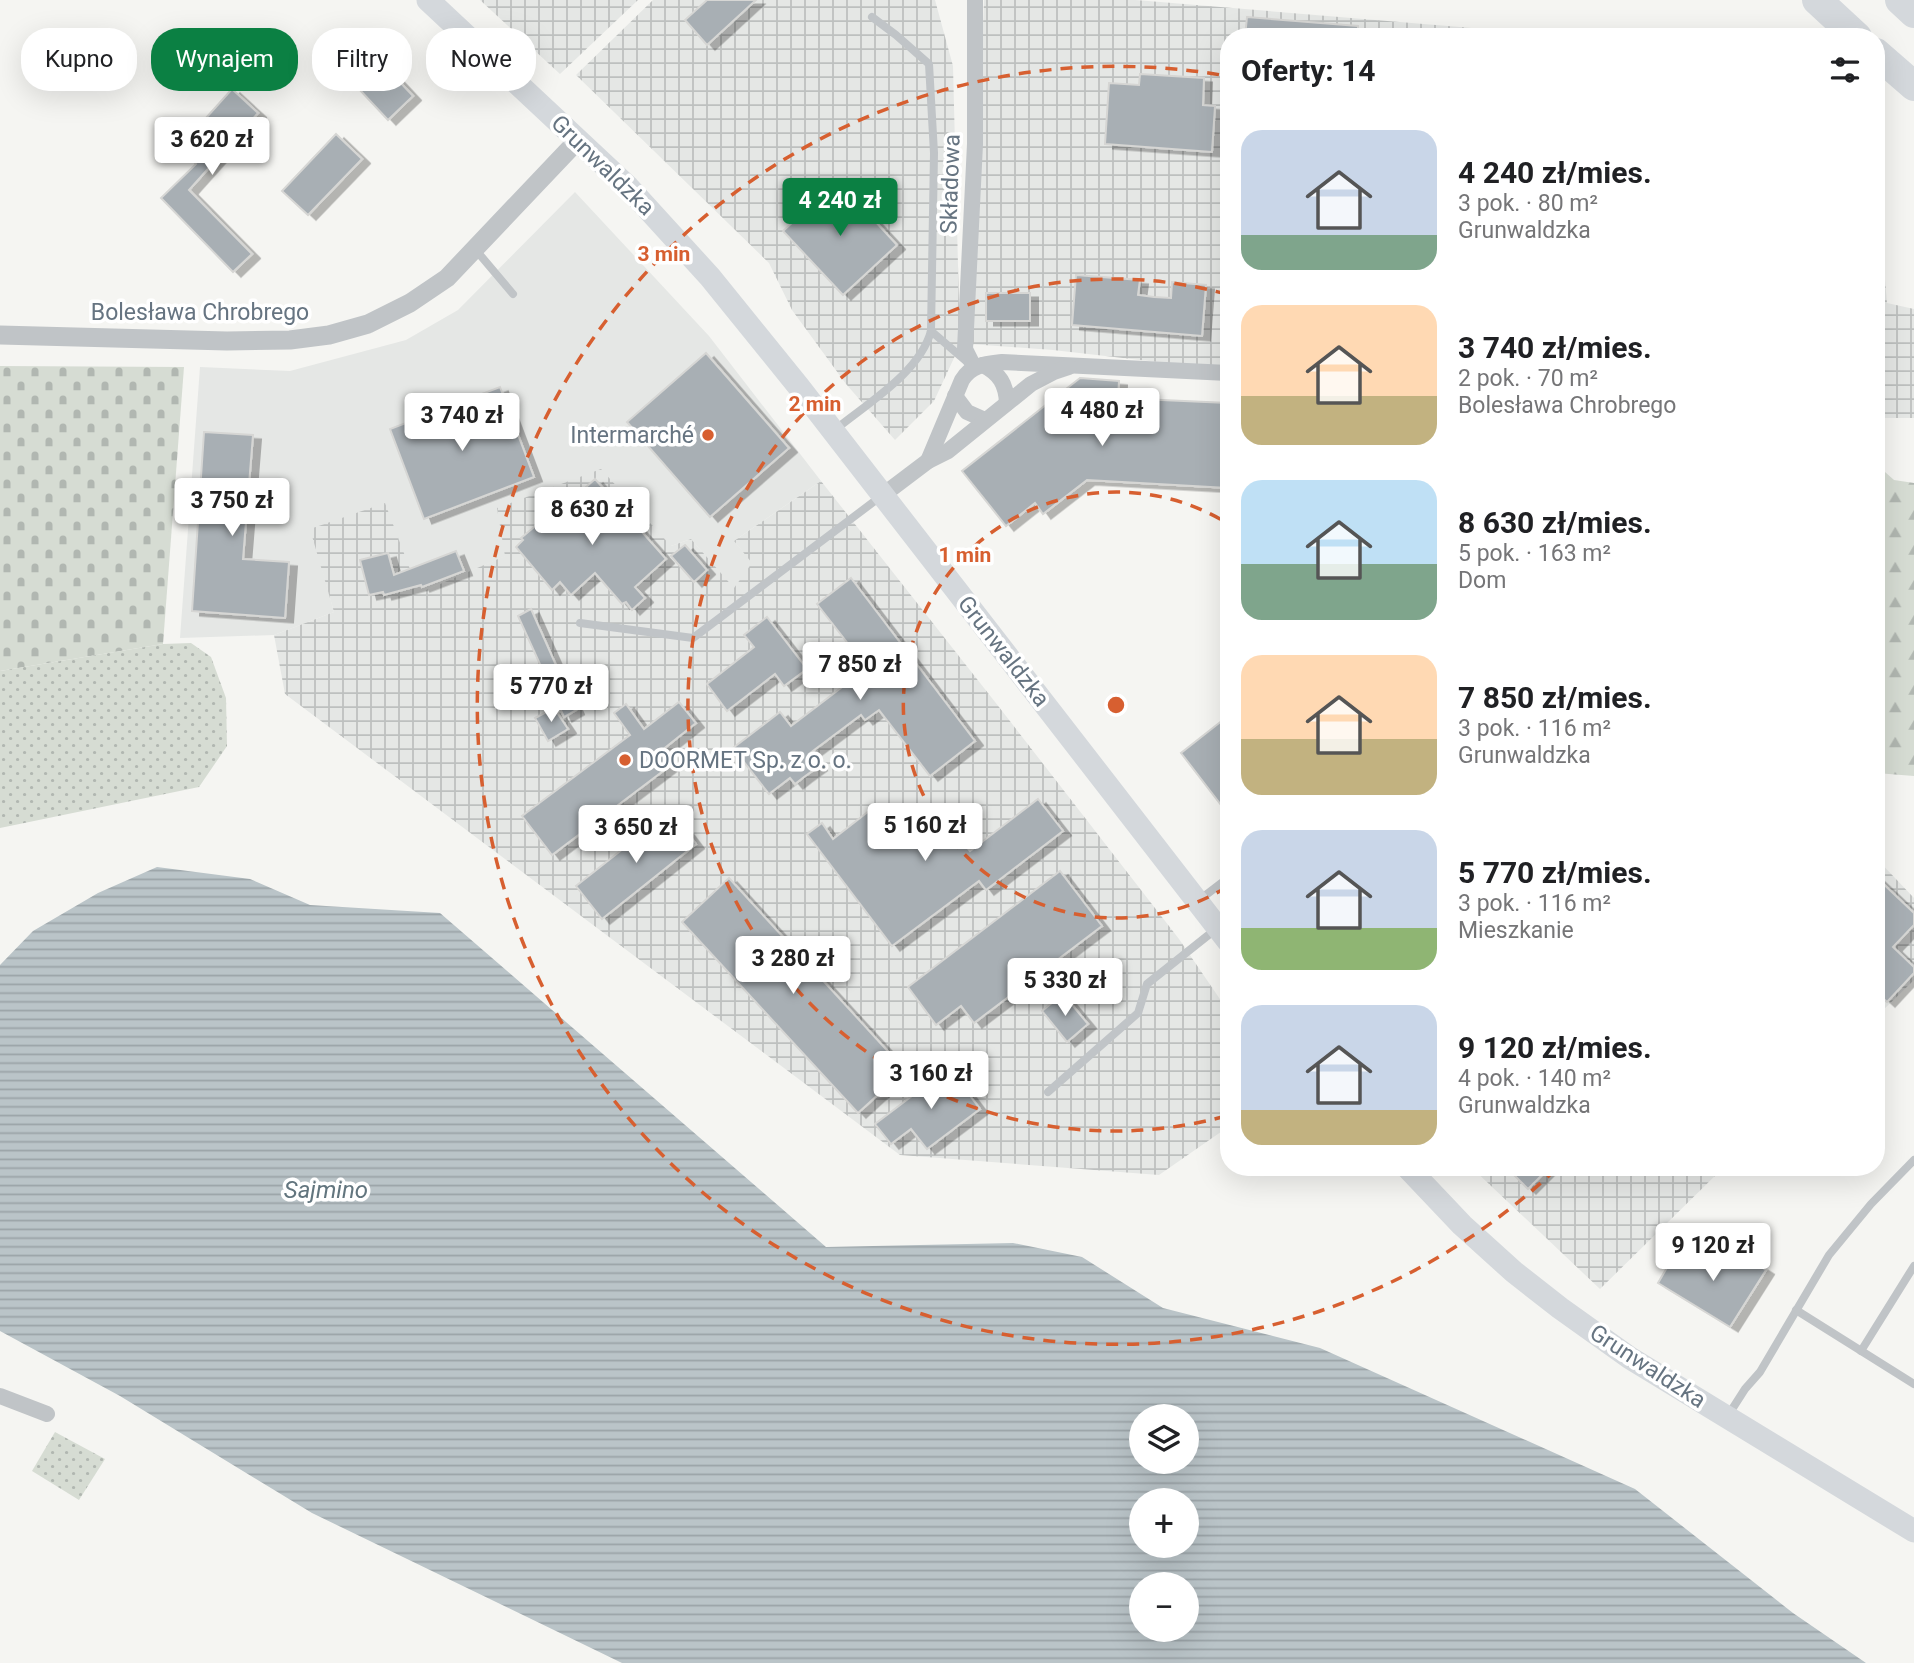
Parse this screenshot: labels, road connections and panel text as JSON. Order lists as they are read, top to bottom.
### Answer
{
  "streets": {
    "main road": ["Grunwaldzka"],
    "street": ["Składowa", "Bolesława Chrobrego"]
  },
  "crossings": [
    ["Grunwaldzka", "Bolesława Chrobrego"]
  ],
  "water": ["Sajmino"],
  "places": ["Intermarché", "DOORMET Sp. z o. o."],
  "page": {
    "chip": [
      "Kupno",
      "Wynajem",
      "Filtry",
      "Nowe"
    ],
    "heading": "Oferty: 14",
    "list": [
      {
        "name": "4 240 zł/mies.",
        "note": "3 pok. · 80 m² · Grunwaldzka"
      },
      {
        "name": "3 740 zł/mies.",
        "note": "2 pok. · 70 m² · Bolesława Chrobrego"
      },
      {
        "name": "8 630 zł/mies.",
        "note": "5 pok. · 163 m² · Dom"
      },
      {
        "name": "7 850 zł/mies.",
        "note": "3 pok. · 116 m² · Grunwaldzka"
      },
      {
        "name": "5 770 zł/mies.",
        "note": "3 pok. · 116 m² · Mieszkanie"
      },
      {
        "name": "9 120 zł/mies.",
        "note": "4 pok. · 140 m² · Grunwaldzka"
      }
    ],
    "price": [
      "3 620 zł",
      "4 240 zł",
      "4 480 zł",
      "3 740 zł",
      "3 750 zł",
      "8 630 zł",
      "7 850 zł",
      "5 770 zł",
      "5 160 zł",
      "3 650 zł",
      "3 280 zł",
      "5 330 zł",
      "3 160 zł",
      "9 120 zł"
    ],
    "map_buttons": ["+", "−"]
  },
  "rings": ["3 min", "2 min", "1 min"]
}
